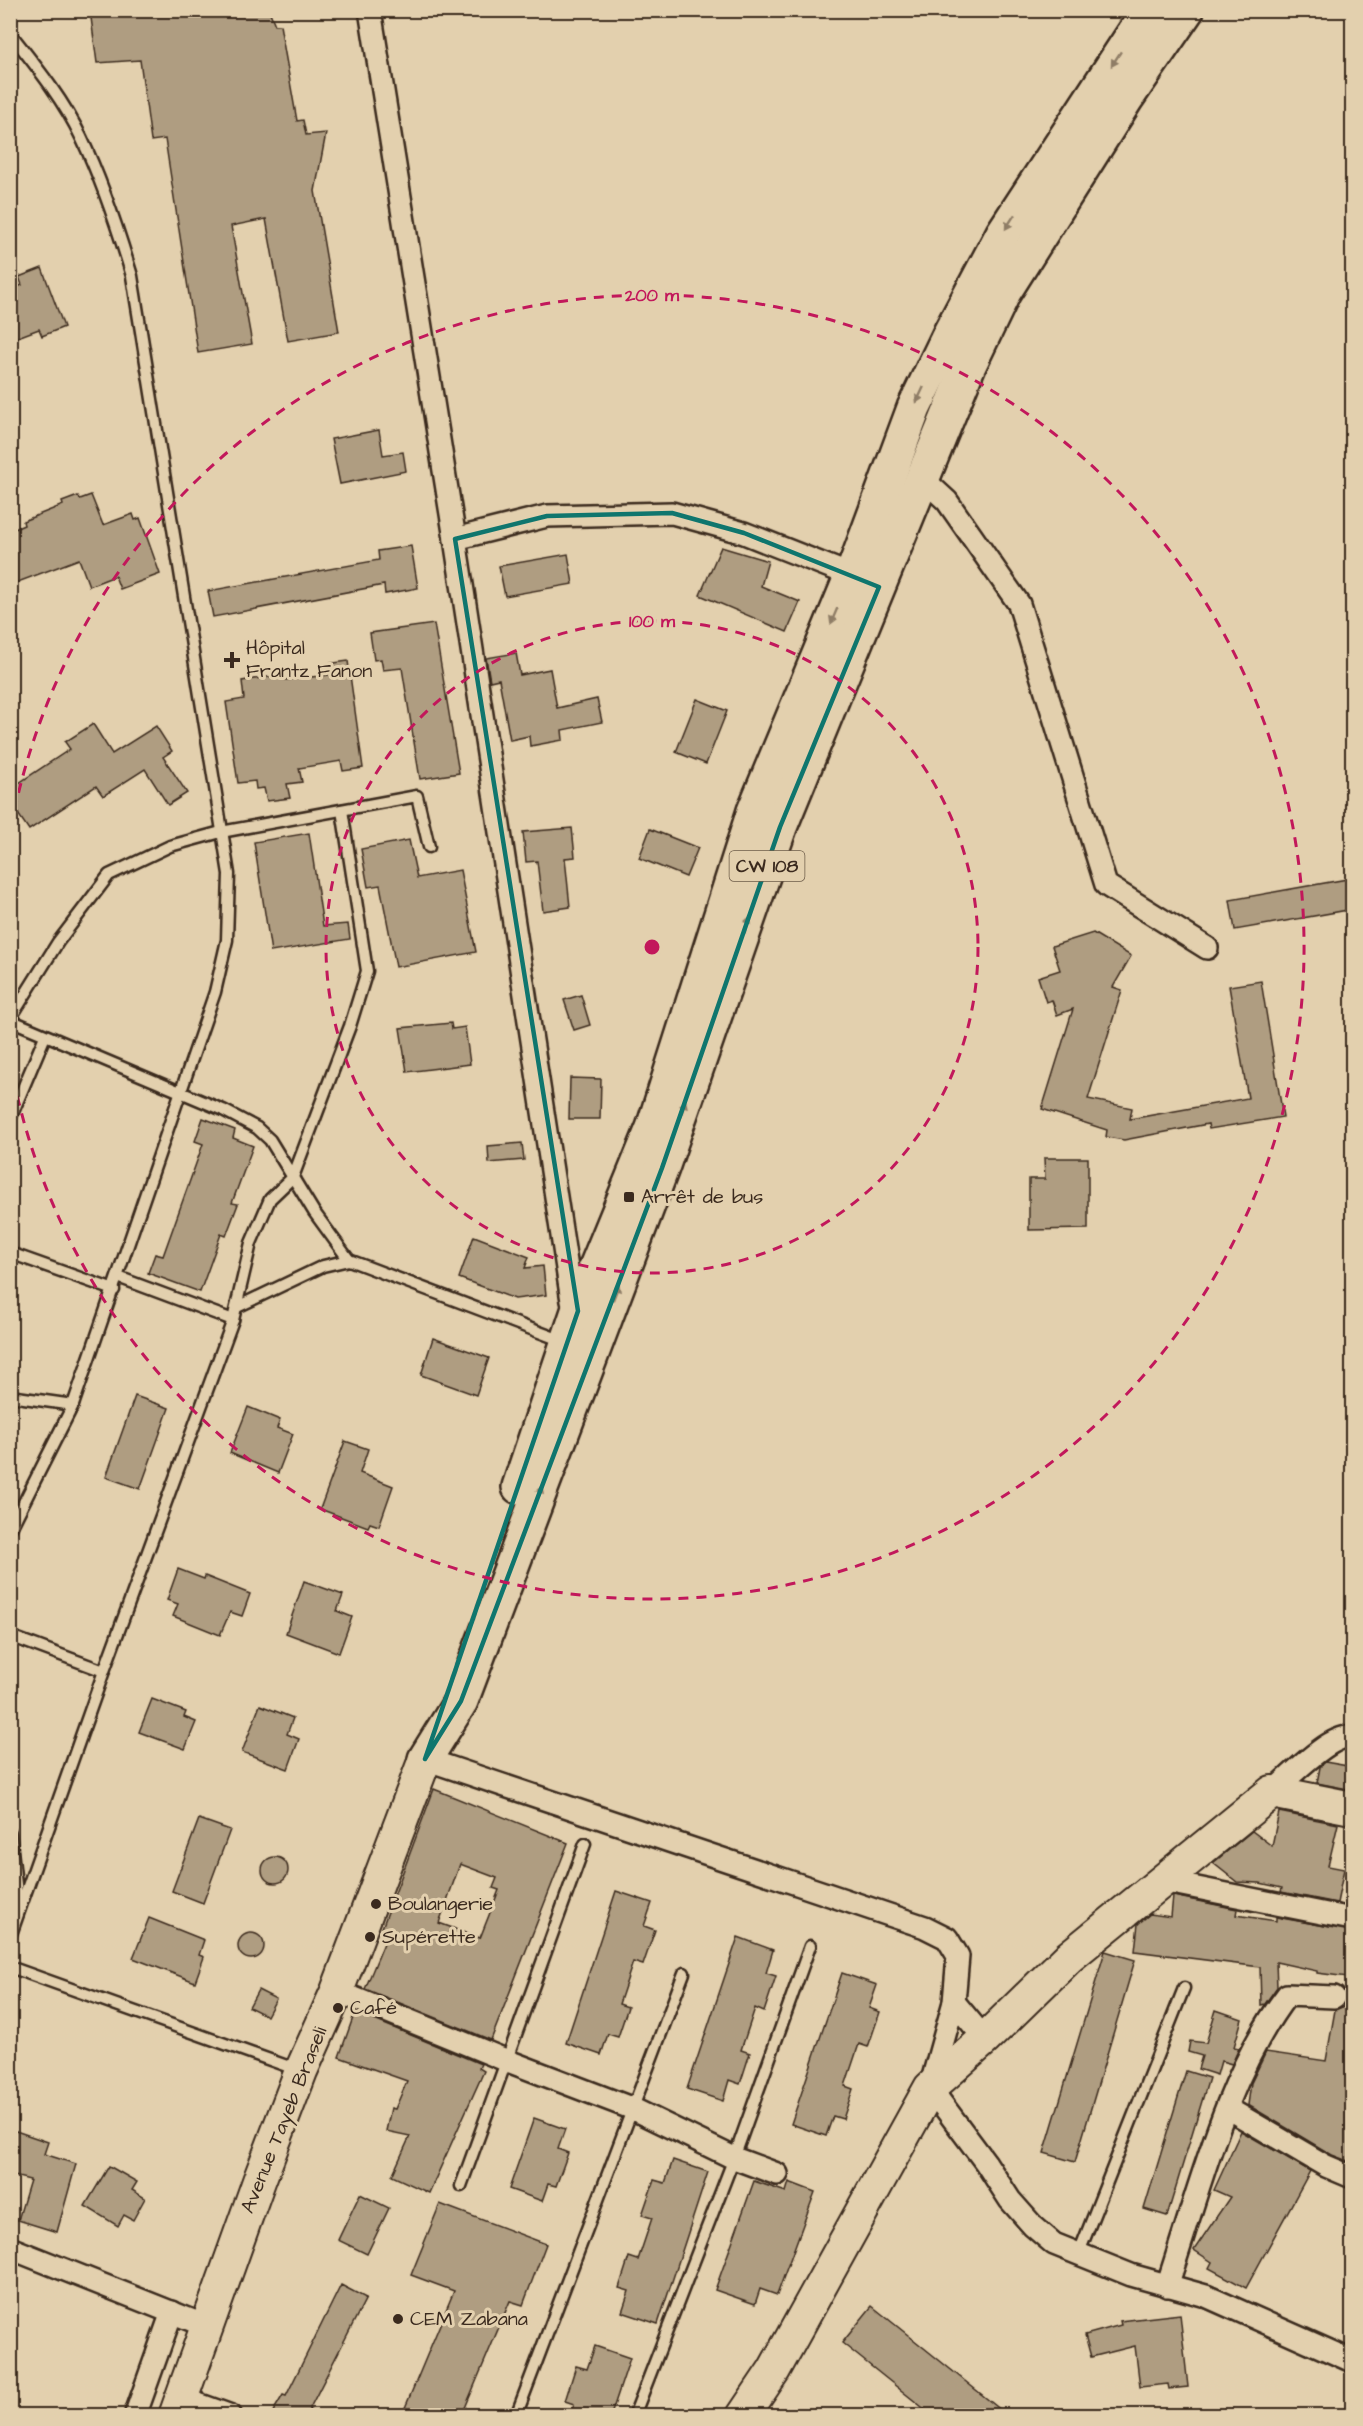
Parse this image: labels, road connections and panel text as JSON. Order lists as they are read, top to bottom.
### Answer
{
  "streets": {
    "highway": ["CW 108"],
    "street": ["Avenue Tayeb Braseli"]
  },
  "crossings": [
    ["CW 108", "Avenue Tayeb Braseli"]
  ],
  "places": {
    "health": ["Hôpital Frantz Fanon"],
    "transit": ["Arrêt de bus"],
    "other": [
      "Boulangerie",
      "Supérette",
      "Café",
      "CEM Zabana"
    ]
  },
  "rings": ["200 m", "100 m"]
}
